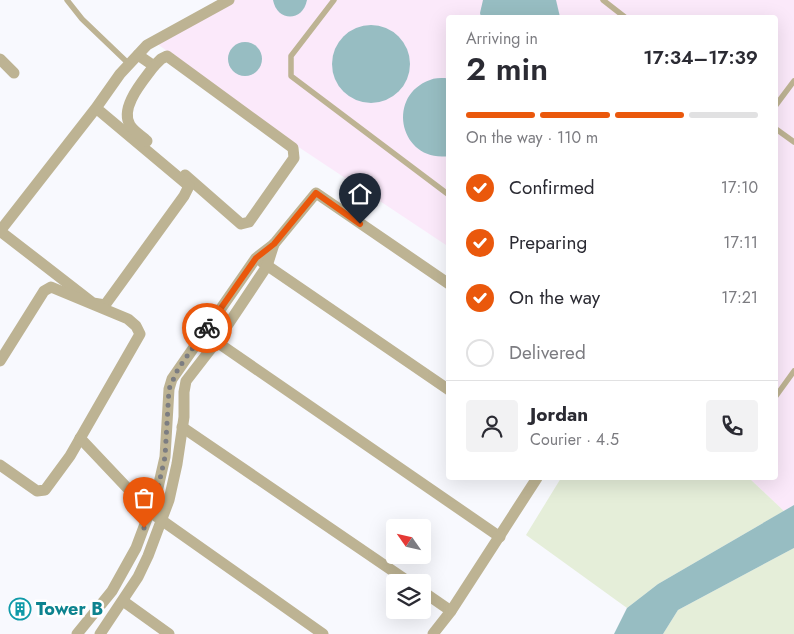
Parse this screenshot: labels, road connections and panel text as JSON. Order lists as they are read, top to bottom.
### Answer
{
  "places": {
    "building": ["Tower B"]
  },
  "north": "top left",
  "page": {
    "heading": ["2 min", "Arriving in", "17:34–17:39"],
    "panel": ["Jordan", "Courier · 4.5"],
    "bar": "On the way · 110 m",
    "list": [
      ["Confirmed", "17:10"],
      ["Preparing", "17:11"],
      ["On the way", "17:21"],
      "Delivered"
    ]
  }
}
